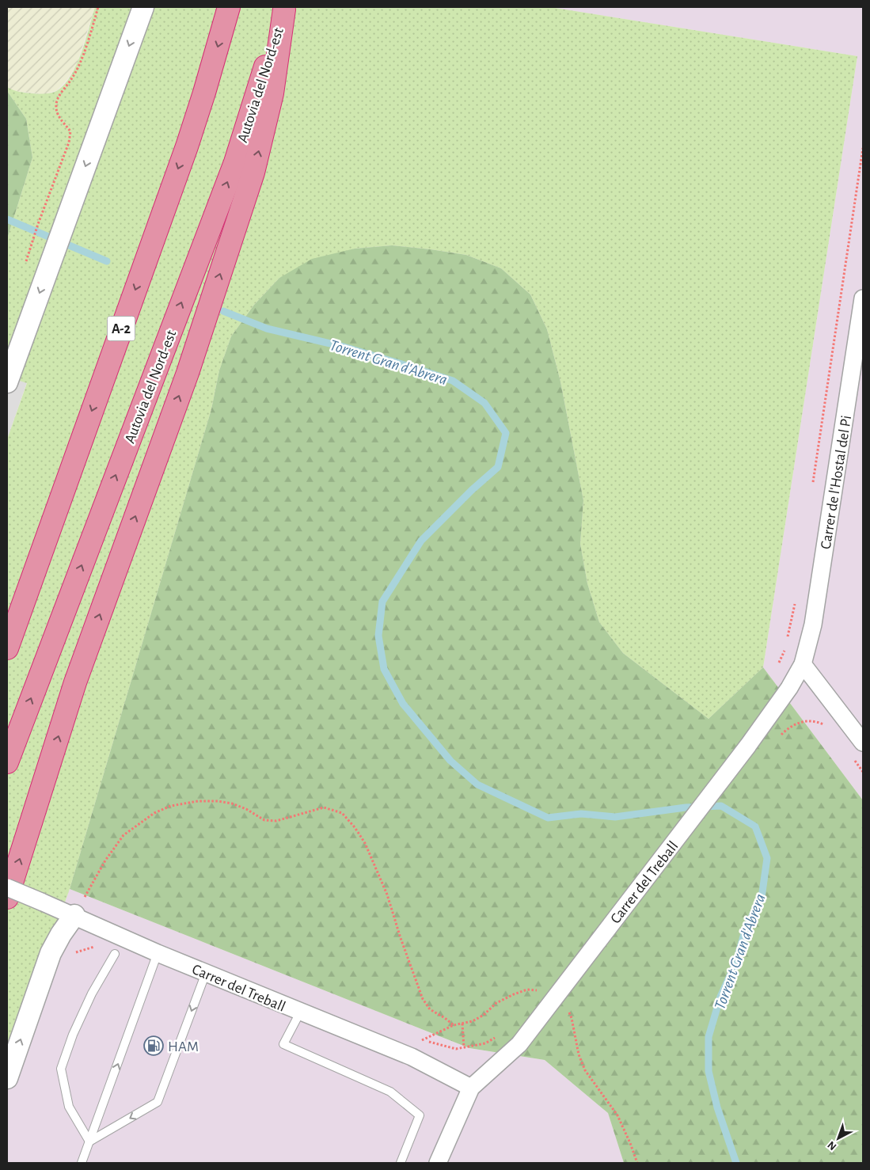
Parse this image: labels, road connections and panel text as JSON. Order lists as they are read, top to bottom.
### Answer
{
  "streets": {
    "highway": ["Autovia del Nord-est", "A-2"],
    "street": ["Carrer de l'Hostal del Pi", "Carrer del Treball"]
  },
  "crossings": [
    ["Carrer de l'Hostal del Pi", "Carrer del Treball"]
  ],
  "water": ["Torrent Gran d'Abrera"],
  "places": {
    "fuel station": ["HAM"]
  },
  "north": "bottom left"
}
